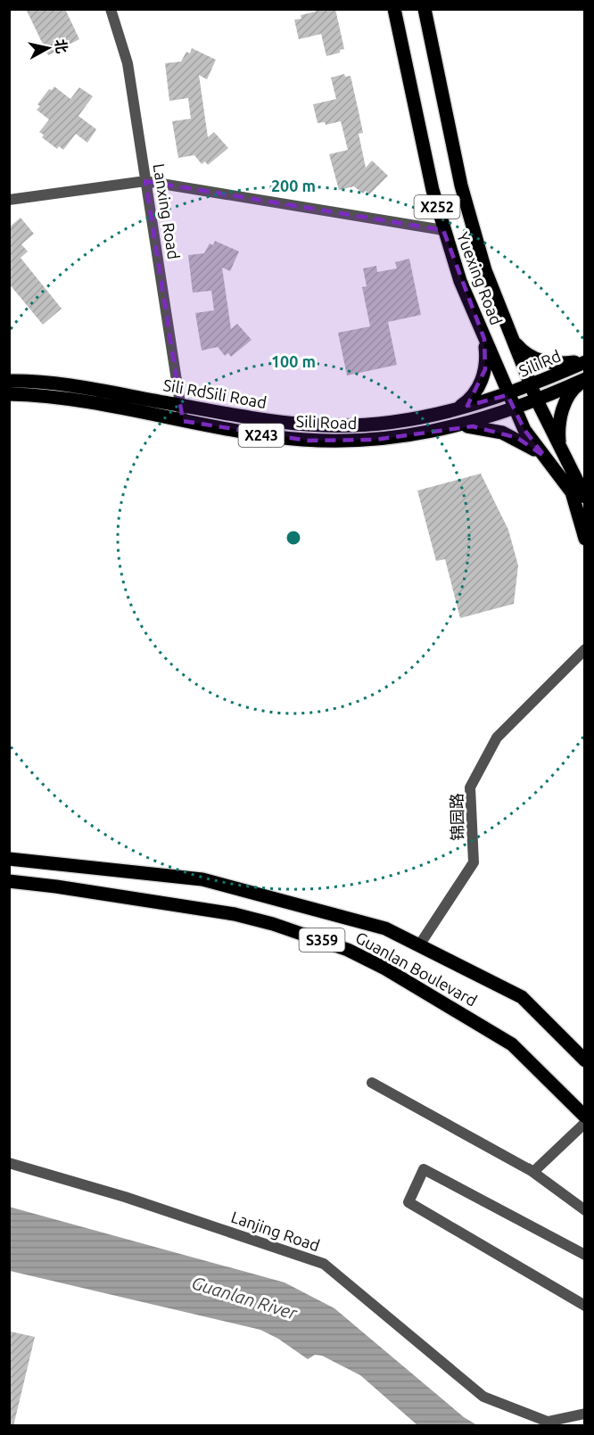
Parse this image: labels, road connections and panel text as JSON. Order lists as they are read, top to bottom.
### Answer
{
  "streets": {
    "main road": [
      "X252",
      "Yuexing Road",
      "Sili Rd",
      "Sili RdSili Road",
      "Sili Road",
      "X243",
      "S359",
      "Guanlan Boulevard"
    ],
    "street": ["Lanxing Road", "锦园路", "Lanjing Road"]
  },
  "crossings": [
    ["Lanxing Road", "Sili RdSili Road"],
    ["Lanxing Road", "Sili Road"],
    ["Yuexing Road", "Sili Rd"],
    ["Yuexing Road", "Sili RdSili Road"],
    ["Yuexing Road", "Sili Road"],
    ["Sili Rd", "Sili RdSili Road"],
    ["Sili Rd", "Sili Road"],
    ["锦园路", "Guanlan Boulevard"]
  ],
  "water": ["Guanlan River"],
  "north": "right",
  "rings": ["200 m", "100 m"]
}
